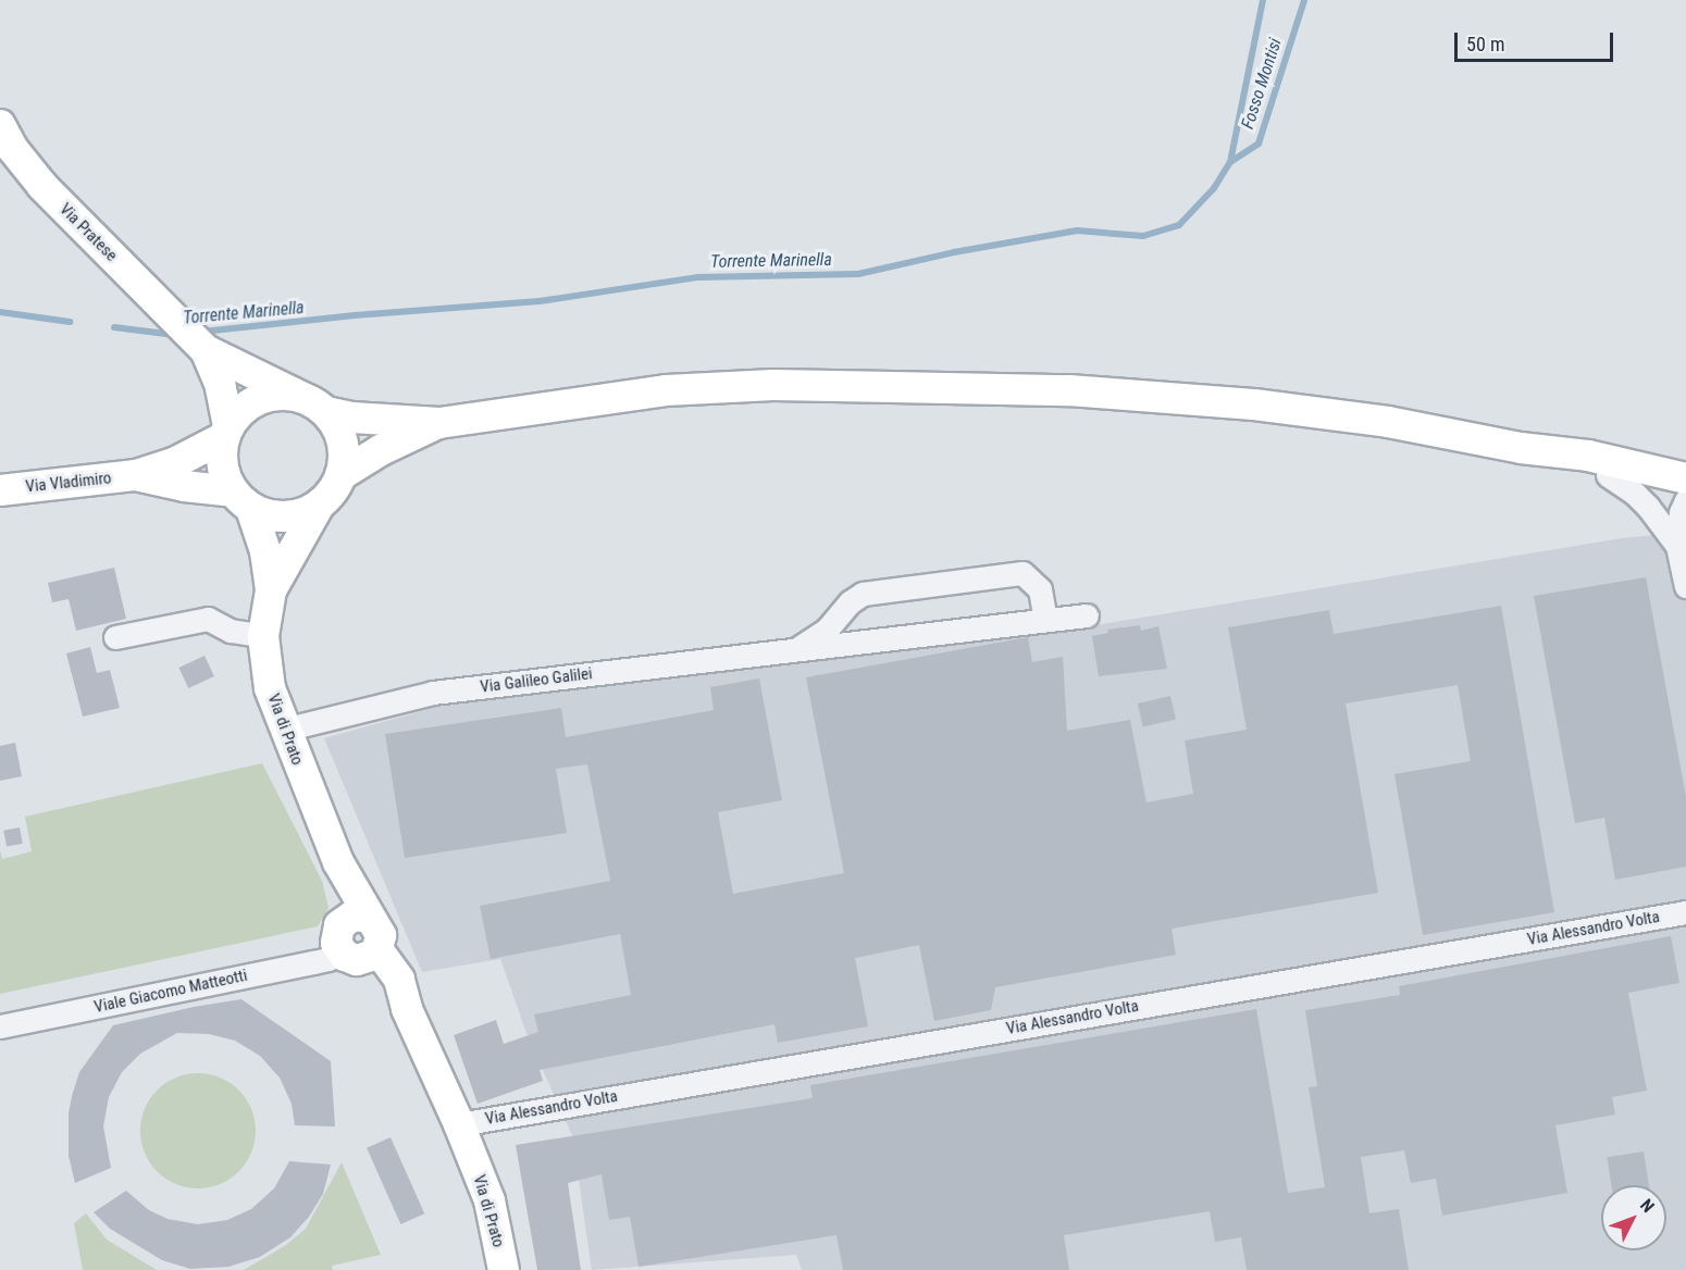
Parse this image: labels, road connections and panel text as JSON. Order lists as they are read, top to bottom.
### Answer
{
  "streets": {
    "main road": ["Via Pratese", "Via Vladimiro", "Via di Prato"],
    "street": ["Via Galileo Galilei", "Via Alessandro Volta", "Viale Giacomo Matteotti"]
  },
  "crossings": [
    ["Via Pratese", "Via di Prato"],
    ["Via Vladimiro", "Via di Prato"],
    ["Via Galileo Galilei", "Via di Prato"],
    ["Via di Prato", "Via Alessandro Volta"],
    ["Via di Prato", "Viale Giacomo Matteotti"]
  ],
  "water": ["Fosso Montisi", "Torrente Marinella"],
  "scale_bar": "50 m",
  "north": "top right"
}
